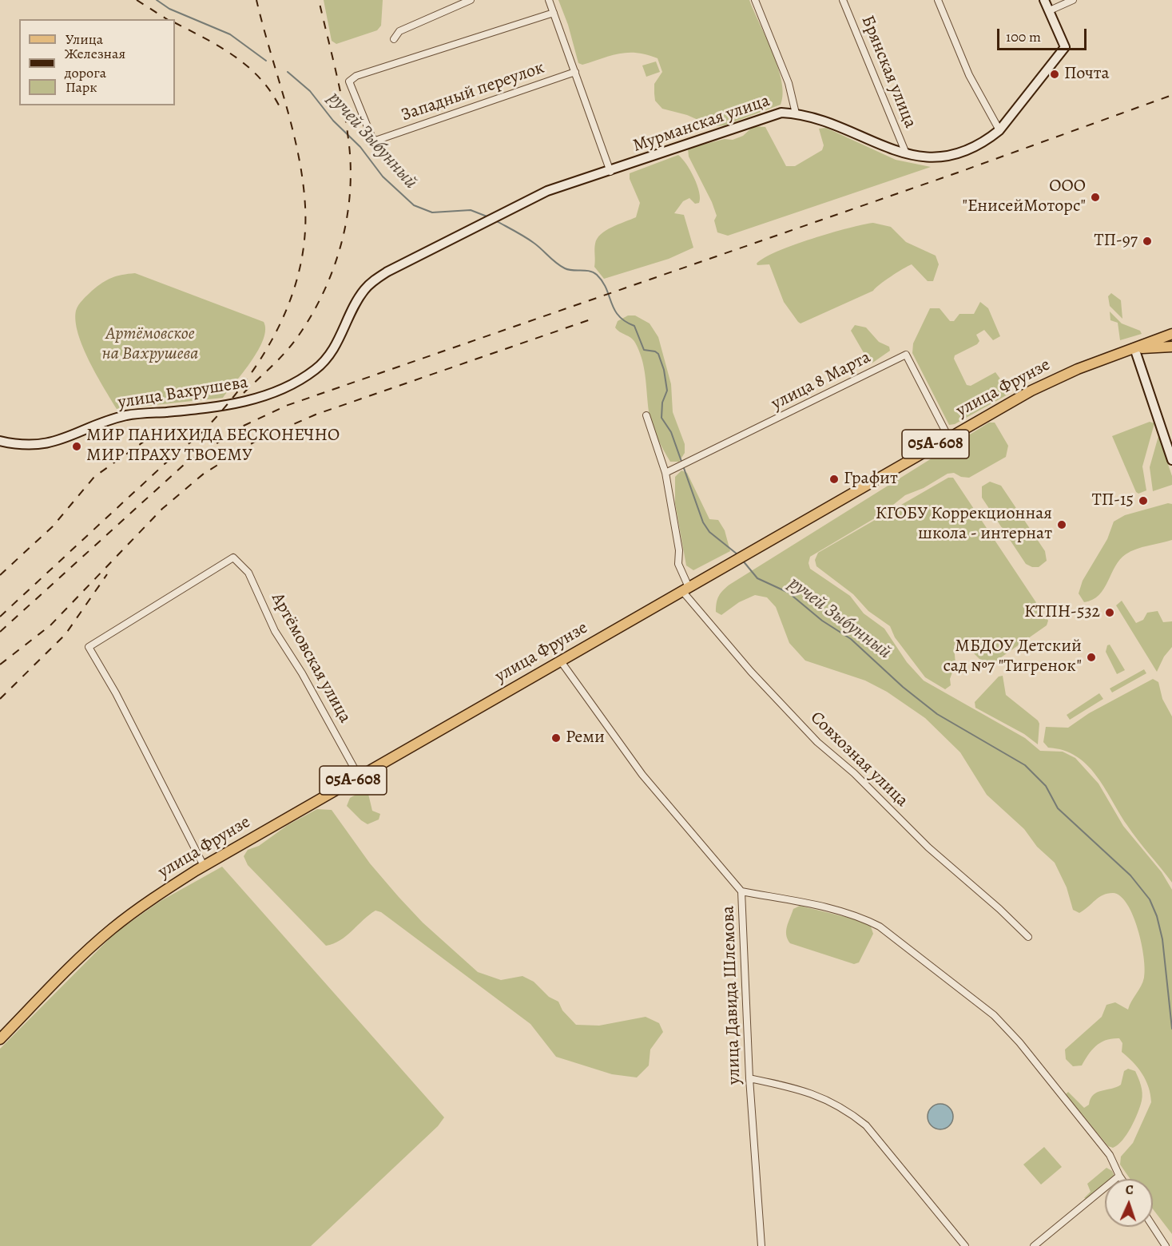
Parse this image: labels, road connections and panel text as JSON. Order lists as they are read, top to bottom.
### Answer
{
  "streets": {
    "main road": [
      "Мурманская улица",
      "улица Фрунзе",
      "улица Вахрушева",
      "05А-608"
    ],
    "street": [
      "Брянская улица",
      "Западный переулок",
      "улица 8 Марта",
      "Артёмовская улица",
      "Совхозная улица",
      "улица Давида Шлемова"
    ]
  },
  "crossings": [
    ["Брянская улица", "Мурманская улица"],
    ["Мурманская улица", "улица Вахрушева"],
    ["улица 8 Марта", "улица Фрунзе"],
    ["улица Фрунзе", "Артёмовская улица"],
    ["улица Фрунзе", "Совхозная улица"],
    ["улица Фрунзе", "улица Давида Шлемова"]
  ],
  "water": ["ручей Зыбунный"],
  "parks": ["Артёмовское на Вахрушева"],
  "places": [
    "Почта",
    "ООО \"ЕнисейМоторс\"",
    "ТП-97",
    "МИР ПАНИХИДА БЕСКОНЕЧНО МИР ПРАХУ ТВОЕМУ",
    "Графит",
    "ТП-15",
    "КГОБУ Коррекционная школа - интернат",
    "КТПН-532",
    "МБДОУ Детский сад №7 \"Тигренок\"",
    "Реми"
  ],
  "legend": ["Улица", "Железная дорога", "Парк"],
  "scale_bar": "100 m",
  "north": "top"
}
